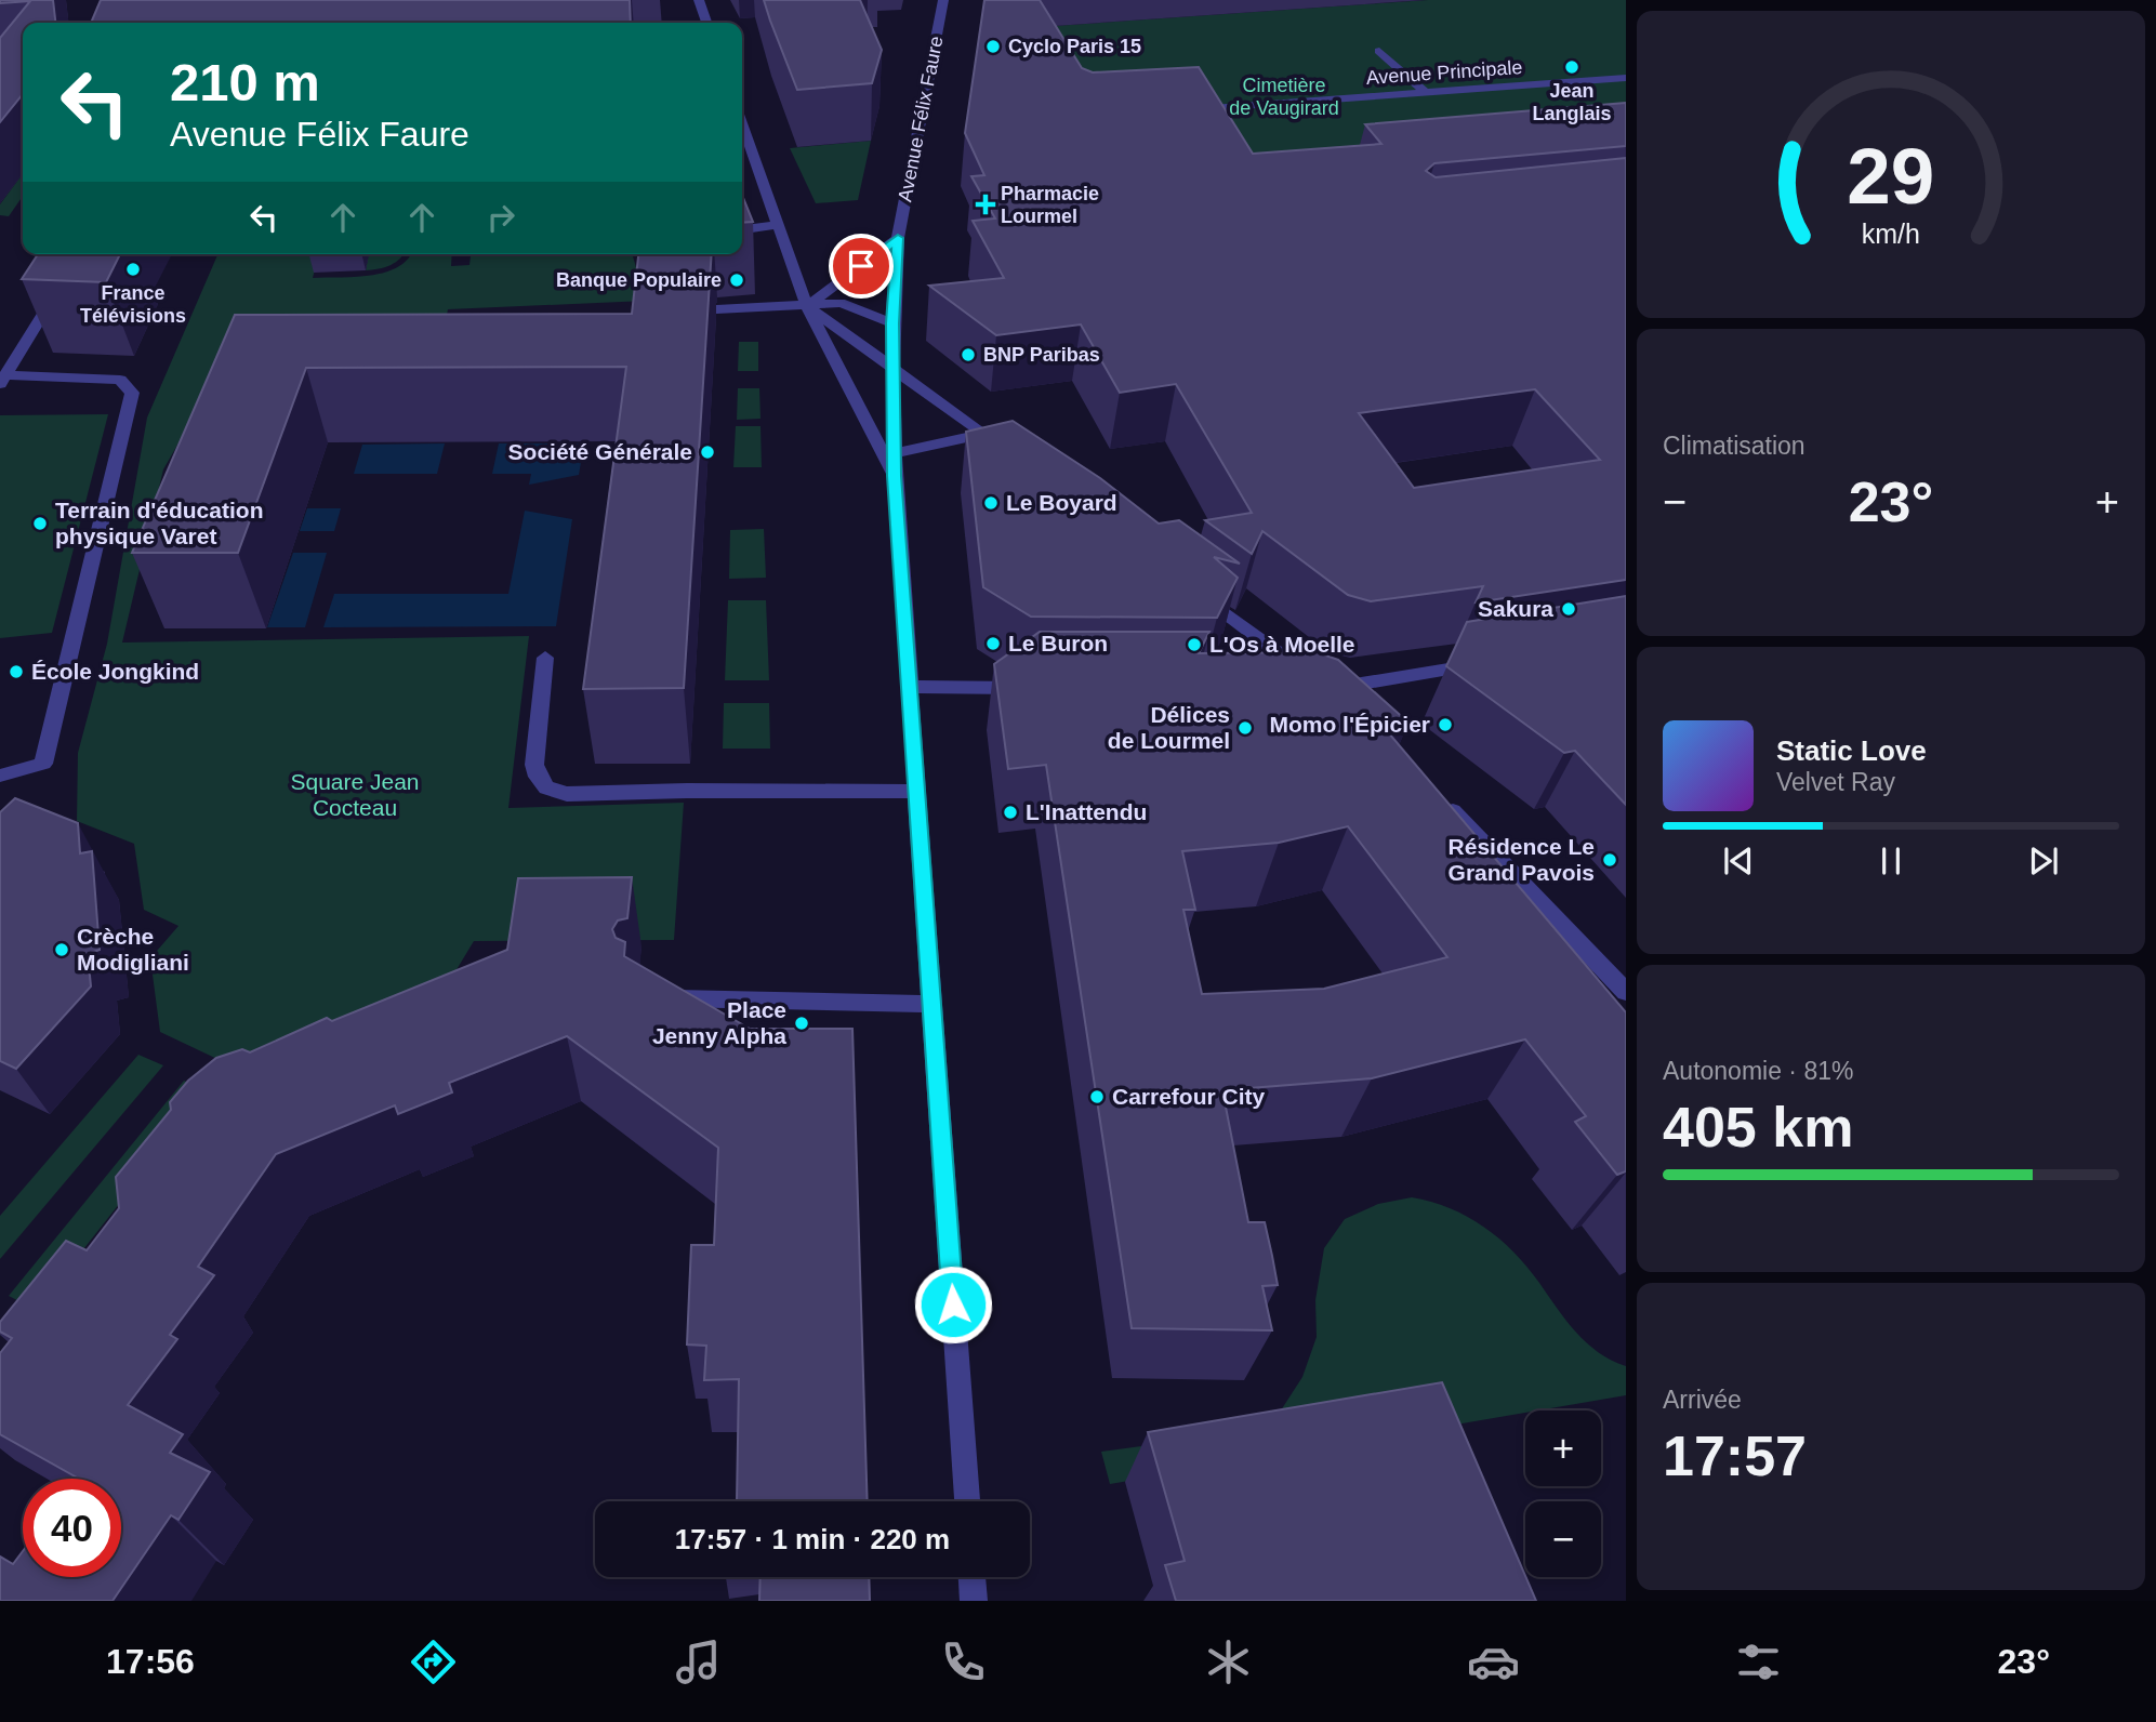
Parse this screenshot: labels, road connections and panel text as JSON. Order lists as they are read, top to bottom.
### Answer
{
  "streets": {
    "street": ["Avenue Principale", "Avenue Félix Faure"]
  },
  "parks": ["Cimetière de Vaugirard", "Square Jean Cocteau"],
  "places": {
    "other": [
      "Cyclo Paris 15",
      "Jean Langlais",
      "France Télévisions",
      "Banque Populaire",
      "BNP Paribas",
      "Société Générale",
      "Le Boyard",
      "Terrain d'éducation physique Varet",
      "Sakura",
      "Le Buron",
      "L'Os à Moelle",
      "École Jongkind",
      "Momo l'Épicier",
      "Délices de Lourmel",
      "L'Inattendu",
      "Résidence Le Grand Pavois",
      "Crèche Modigliani",
      "Place Jenny Alpha",
      "Carrefour City"
    ],
    "health": ["Pharmacie Lourmel"]
  },
  "page": {
    "turn": ["210 m", "Avenue Félix Faure"],
    "tile": [
      "Climatisation",
      ["Autonomie · 81%", "405 km"],
      ["Arrivée", "17:57"]
    ],
    "heat": ["−", "23°", "+"],
    "song": ["Static Love", "Velvet Ray"],
    "map_buttons": ["+", "−"],
    "limit": "40",
    "trip": "17:57 · 1 min · 220 m",
    "tabs": ["17:56", "23°"],
    "gauge": ["29", "km/h"]
  }
}
